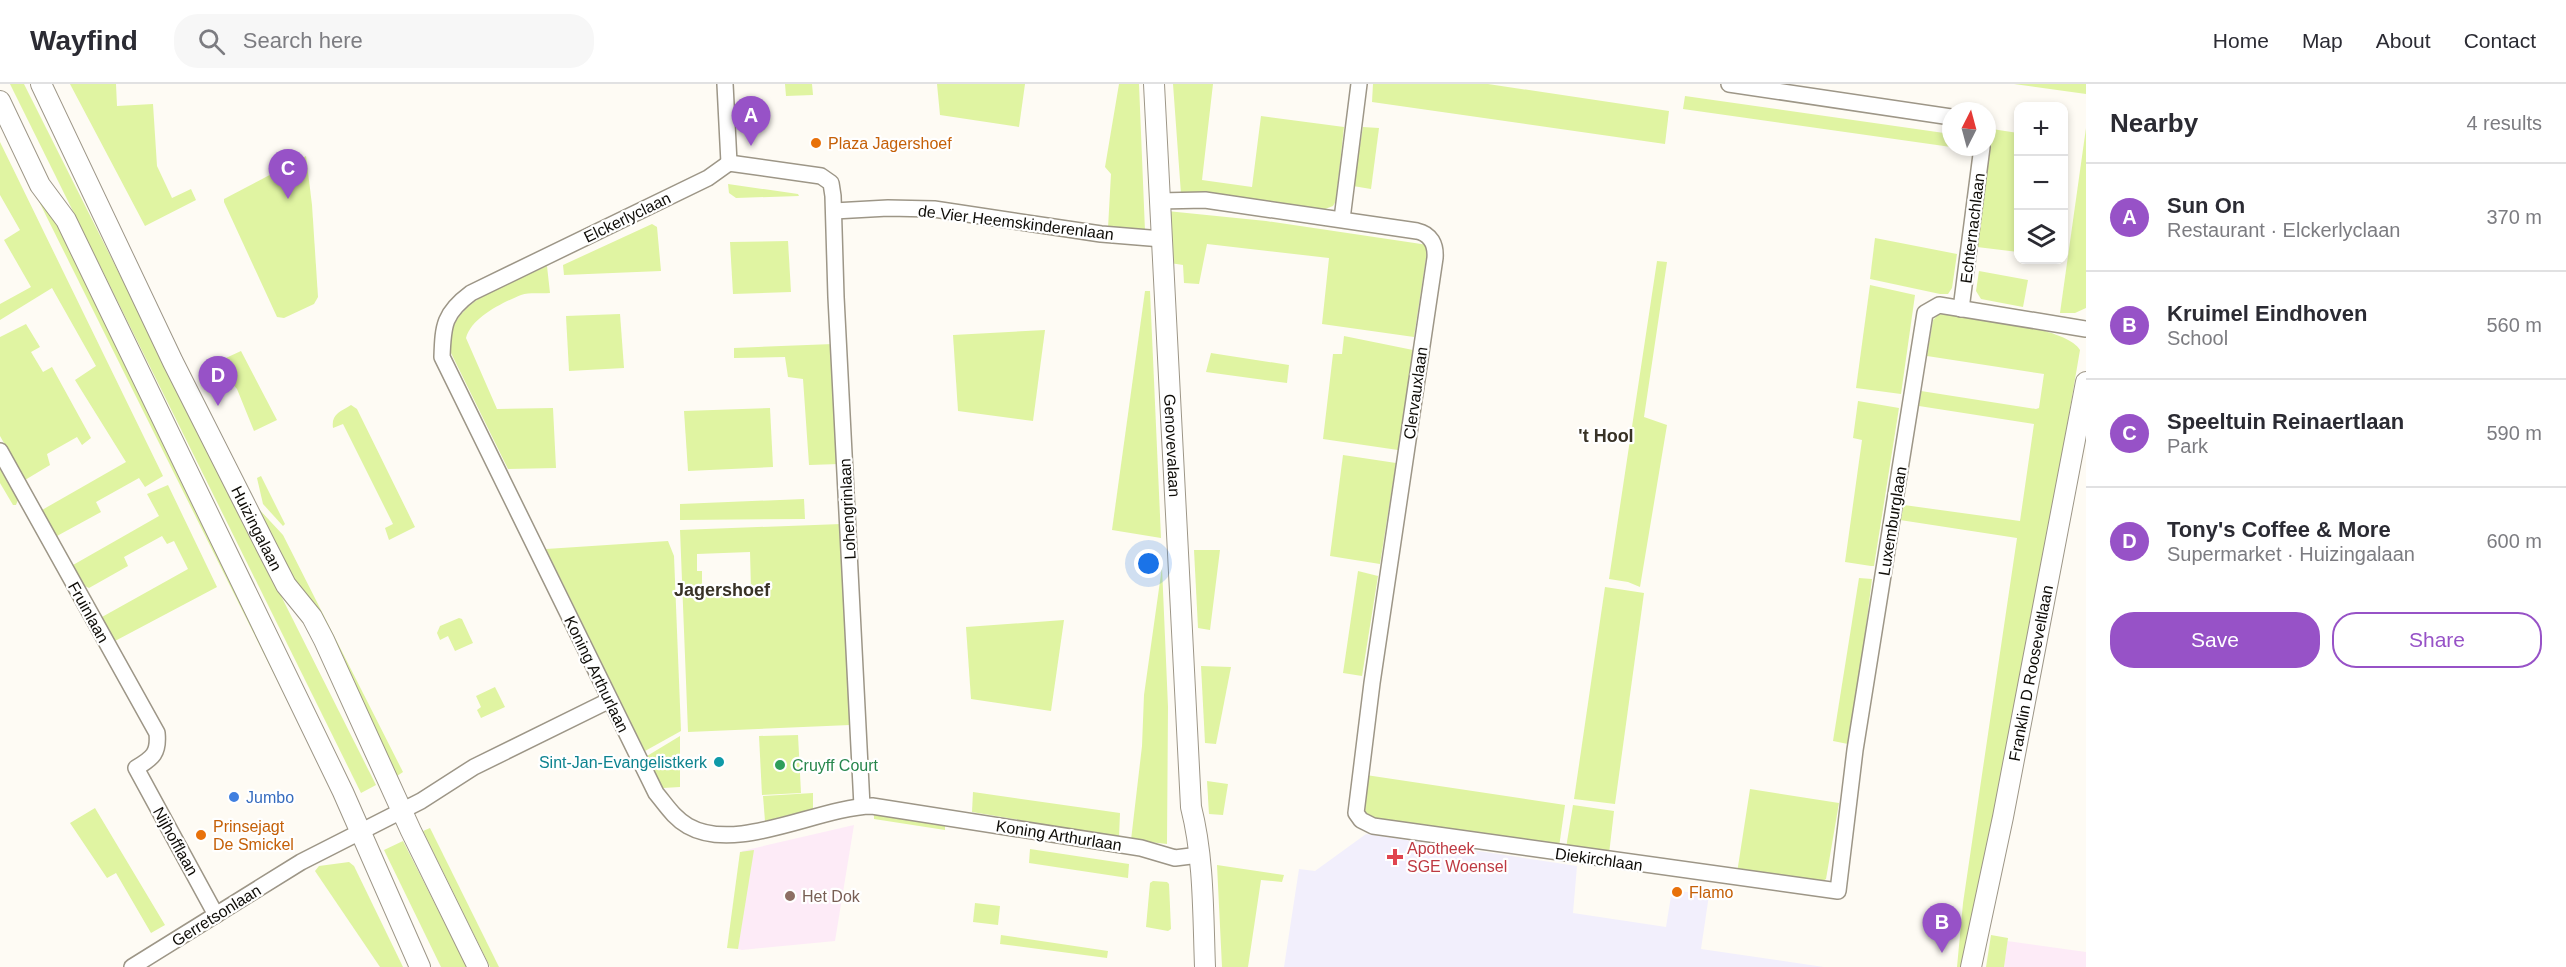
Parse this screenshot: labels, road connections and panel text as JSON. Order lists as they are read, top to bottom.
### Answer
{
  "streets": {
    "main road": ["Genovevalaan", "Huizingalaan", "Franklin D Rooseveltlaan"],
    "street": [
      "Elckerlyclaan",
      "de Vier Heemskinderenlaan",
      "Echternachlaan",
      "Clervauxlaan",
      "Lohengrinlaan",
      "Luxemburglaan",
      "Fruinlaan",
      "Koning Arthurlaan",
      "Nijhofflaan",
      "Diekirchlaan",
      "Gerretsonlaan"
    ]
  },
  "crossings": [
    ["Elckerlyclaan", "Koning Arthurlaan"],
    ["de Vier Heemskinderenlaan", "Genovevalaan"],
    ["de Vier Heemskinderenlaan", "Lohengrinlaan"],
    ["Echternachlaan", "Luxemburglaan"],
    ["Clervauxlaan", "Genovevalaan"],
    ["Clervauxlaan", "Diekirchlaan"],
    ["Genovevalaan", "Koning Arthurlaan"],
    ["Lohengrinlaan", "Koning Arthurlaan"],
    ["Luxemburglaan", "Diekirchlaan"],
    ["Huizingalaan", "Gerretsonlaan"],
    ["Fruinlaan", "Nijhofflaan"],
    ["Koning Arthurlaan", "Gerretsonlaan"],
    ["Nijhofflaan", "Gerretsonlaan"]
  ],
  "districts": ["'t Hool", "Jagershoef"],
  "places": {
    "other": [
      "Plaza Jagershoef",
      "Sint-Jan-Evangelistkerk",
      "Cruyff Court",
      "Jumbo",
      "Prinsejagt De Smickel",
      "Flamo",
      "Het Dok"
    ],
    "health": ["Apotheek SGE Woensel"]
  },
  "north": "top",
  "page": {
    "header": "Wayfind",
    "search": "Search here",
    "nav": [
      "Home",
      "Map",
      "About",
      "Contact"
    ],
    "heading": ["Nearby", "4 results"],
    "pins": [
      "A",
      "C",
      "D",
      "B"
    ],
    "map_buttons": ["+", "−"],
    "list": [
      {
        "mark": "A",
        "name": "Sun On",
        "note": "Restaurant · Elckerlyclaan",
        "value": "370 m"
      },
      {
        "mark": "B",
        "name": "Kruimel Eindhoven",
        "note": "School",
        "value": "560 m"
      },
      {
        "mark": "C",
        "name": "Speeltuin Reinaertlaan",
        "note": "Park",
        "value": "590 m"
      },
      {
        "mark": "D",
        "name": "Tony's Coffee & More",
        "note": "Supermarket · Huizingalaan",
        "value": "600 m"
      }
    ],
    "buttons": ["Save", "Share"]
  }
}
